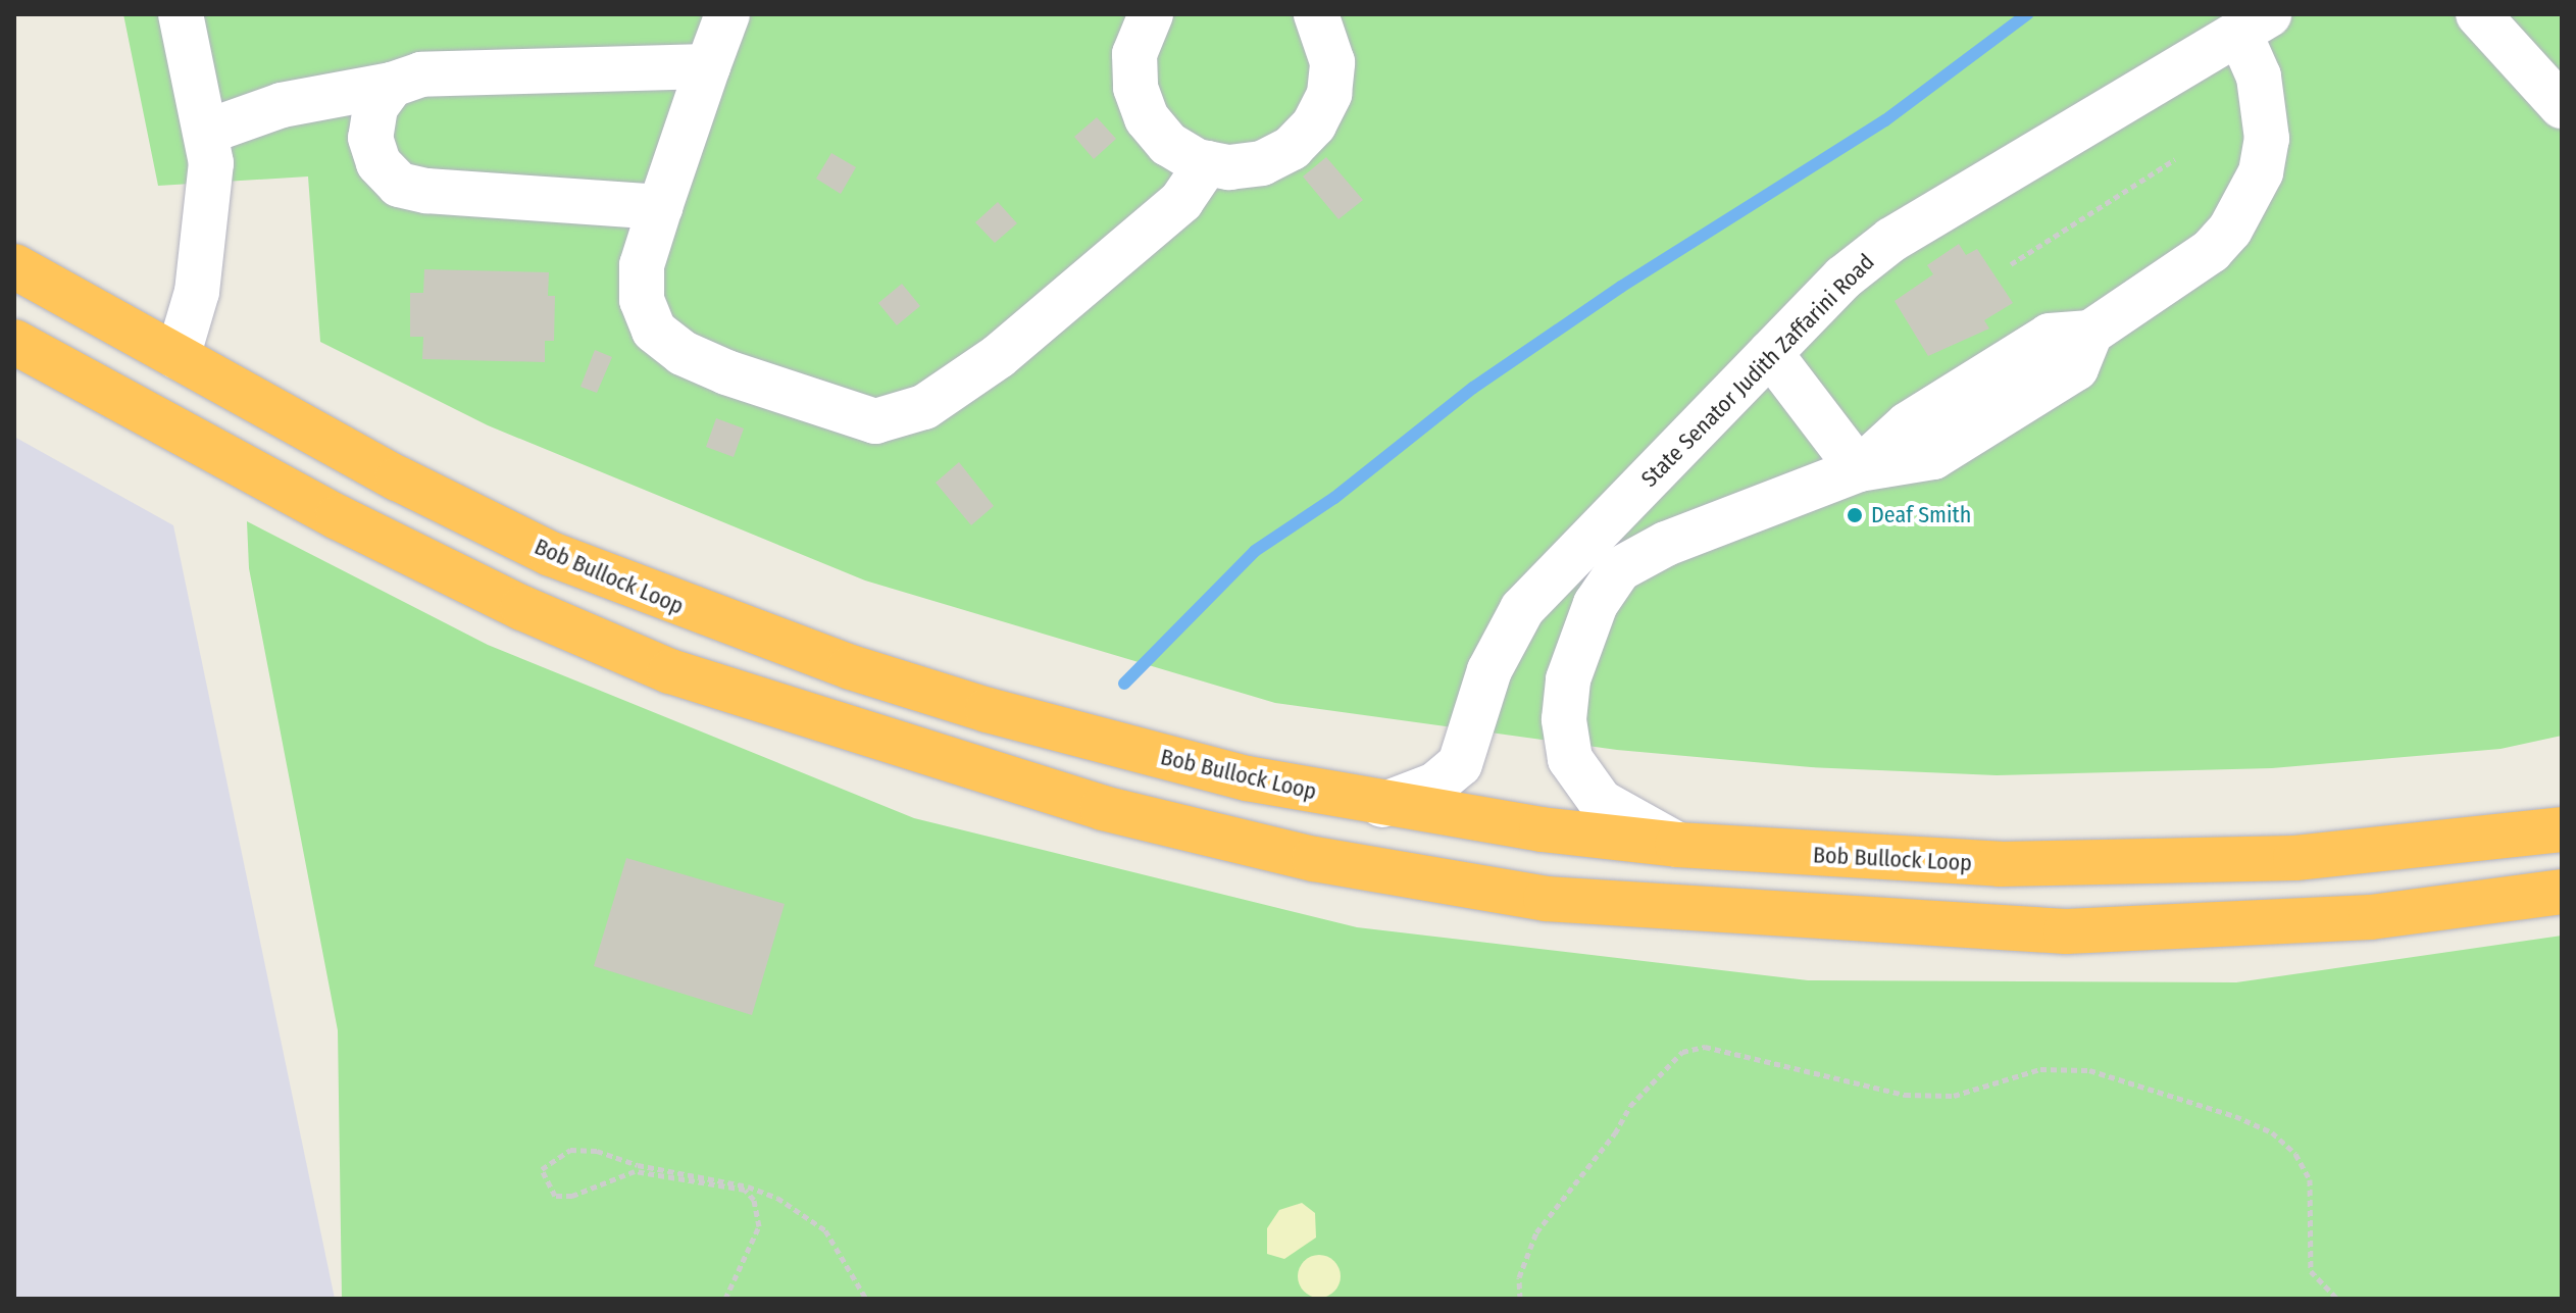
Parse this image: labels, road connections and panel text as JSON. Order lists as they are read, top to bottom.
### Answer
{
  "streets": {
    "highway": ["Bob Bullock Loop"],
    "street": ["State Senator Judith Zaffarini Road"]
  },
  "crossings": [
    ["State Senator Judith Zaffarini Road", "Bob Bullock Loop"]
  ],
  "places": ["Deaf Smith"]
}
